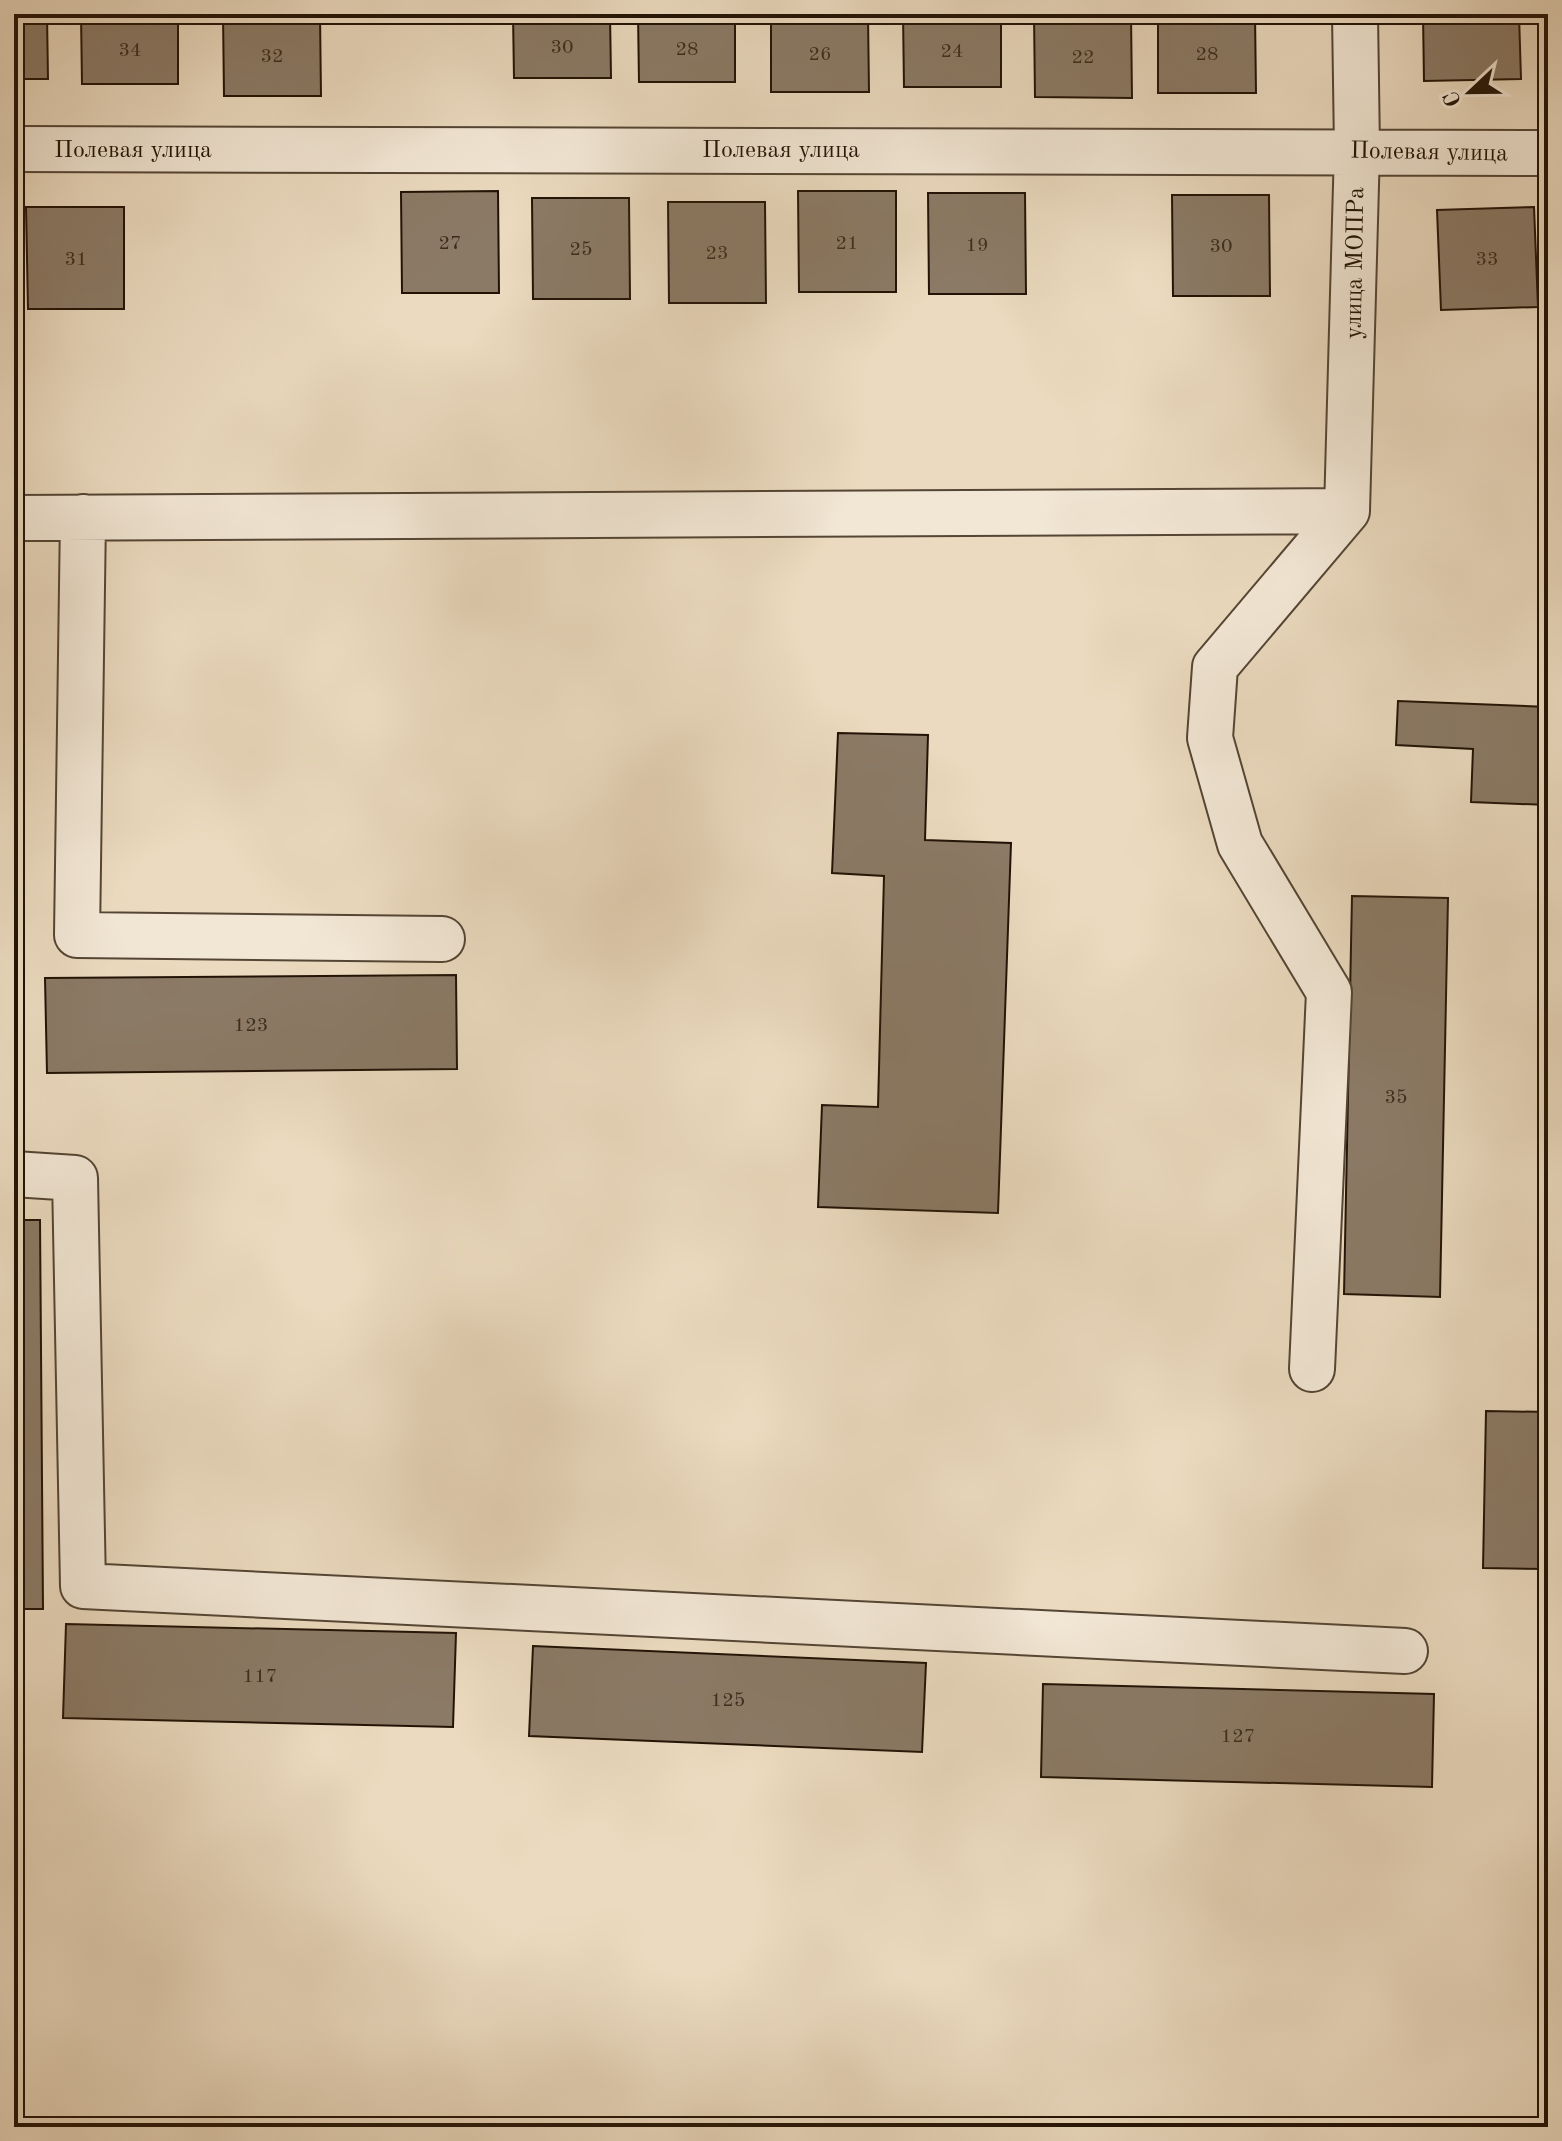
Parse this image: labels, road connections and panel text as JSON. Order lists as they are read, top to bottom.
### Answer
{
  "streets": {
    "street": ["Полевая улица", "улица МОПРа"]
  },
  "crossings": [
    ["Полевая улица", "улица МОПРа"]
  ],
  "house_numbers": [
    "30",
    "28",
    "34",
    "24",
    "26",
    "28",
    "32",
    "22",
    "27",
    "21",
    "19",
    "30",
    "25",
    "23",
    "31",
    "33",
    "123",
    "35",
    "117",
    "125",
    "127"
  ],
  "north": "left"
}
